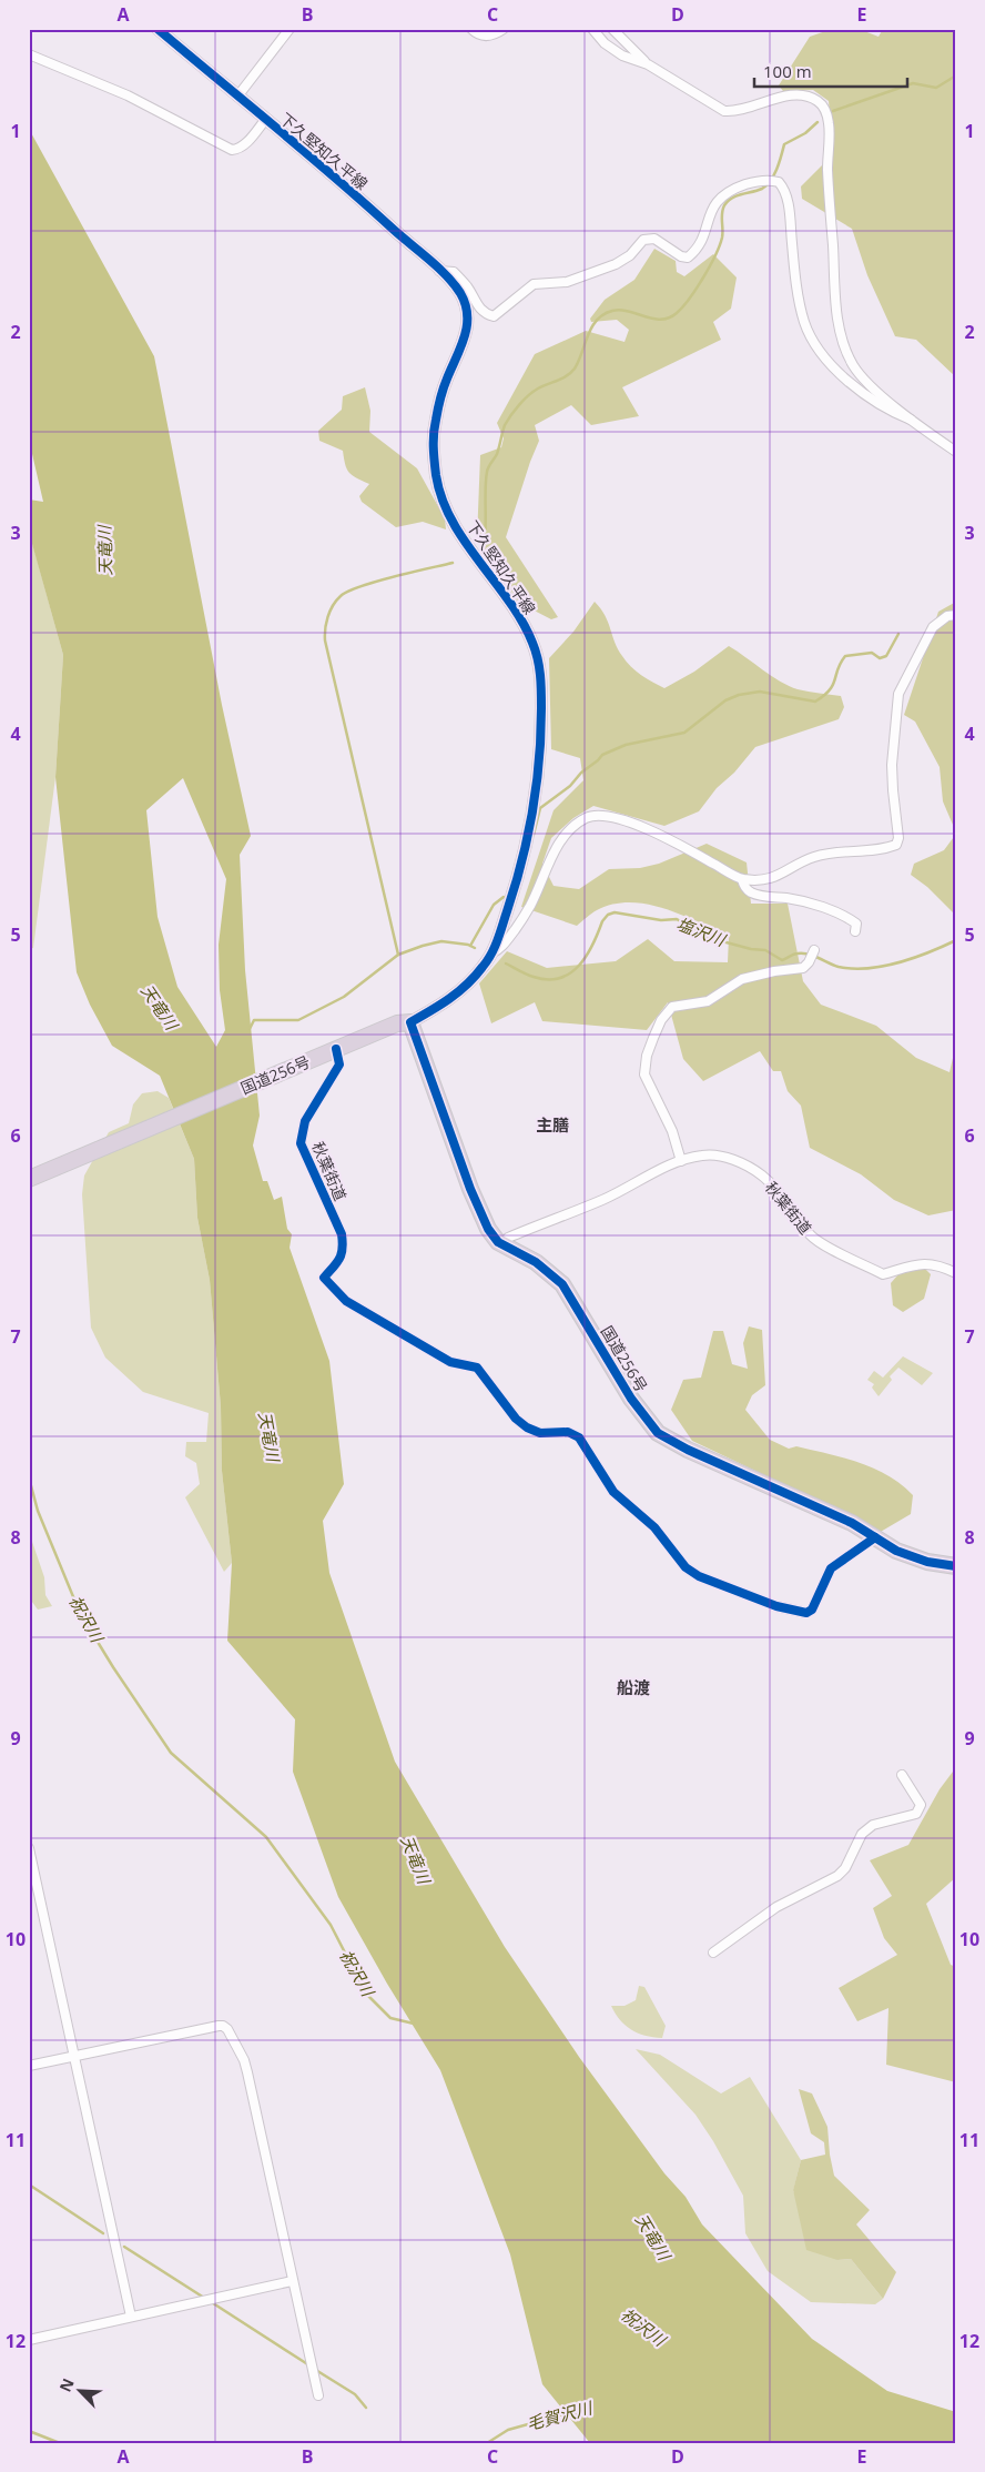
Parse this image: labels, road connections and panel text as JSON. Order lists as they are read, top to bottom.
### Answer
{
  "streets": {
    "highway": ["国道256号"],
    "main road": ["下久堅知久平線"],
    "street": ["秋葉街道"]
  },
  "crossings": [
    ["下久堅知久平線", "国道256号"],
    ["国道256号", "秋葉街道"]
  ],
  "districts": ["主膳", "船渡"],
  "water": [
    "天竜川",
    "塩沢川",
    "祝沢川",
    "毛賀沢川"
  ],
  "scale_bar": "100 m",
  "north": "top left",
  "grid": {
    "columns": [
      "A",
      "B",
      "C",
      "D",
      "E"
    ],
    "rows": [
      "1",
      "2",
      "3",
      "4",
      "5",
      "6",
      "7",
      "8",
      "9",
      "10",
      "11",
      "12"
    ]
  }
}
